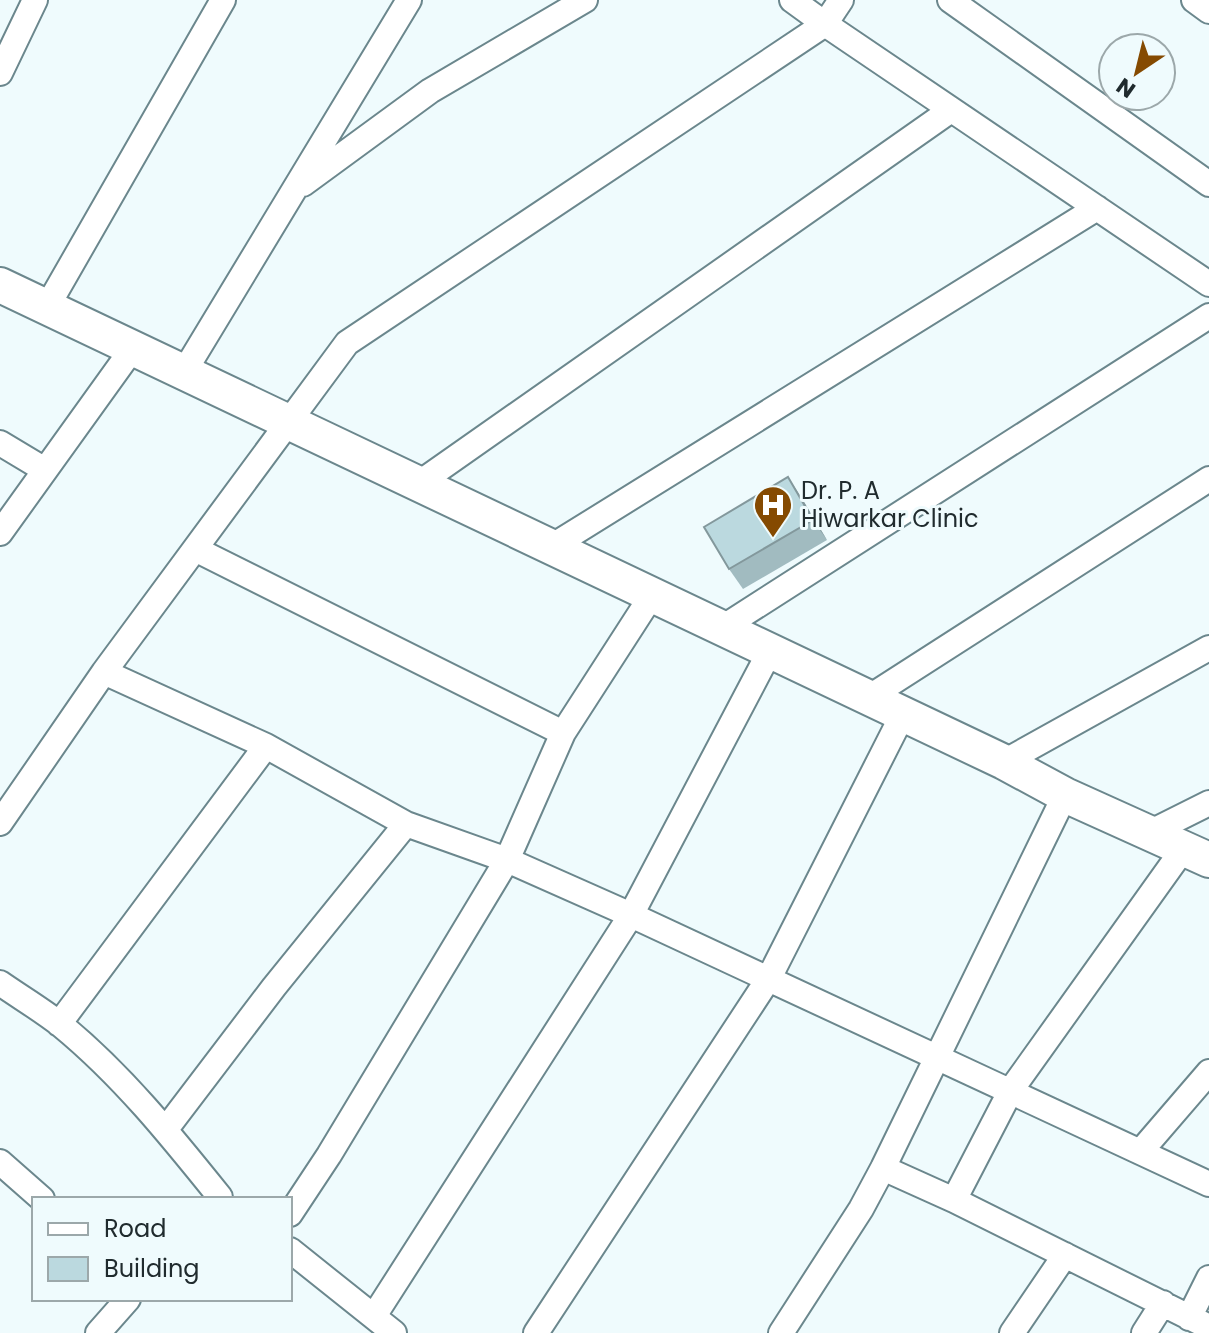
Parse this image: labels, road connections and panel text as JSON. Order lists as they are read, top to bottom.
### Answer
{
  "places": {
    "hospital": ["Dr. P. A Hiwarkar Clinic"]
  },
  "legend": ["Road", "Building"],
  "north": "bottom left"
}
